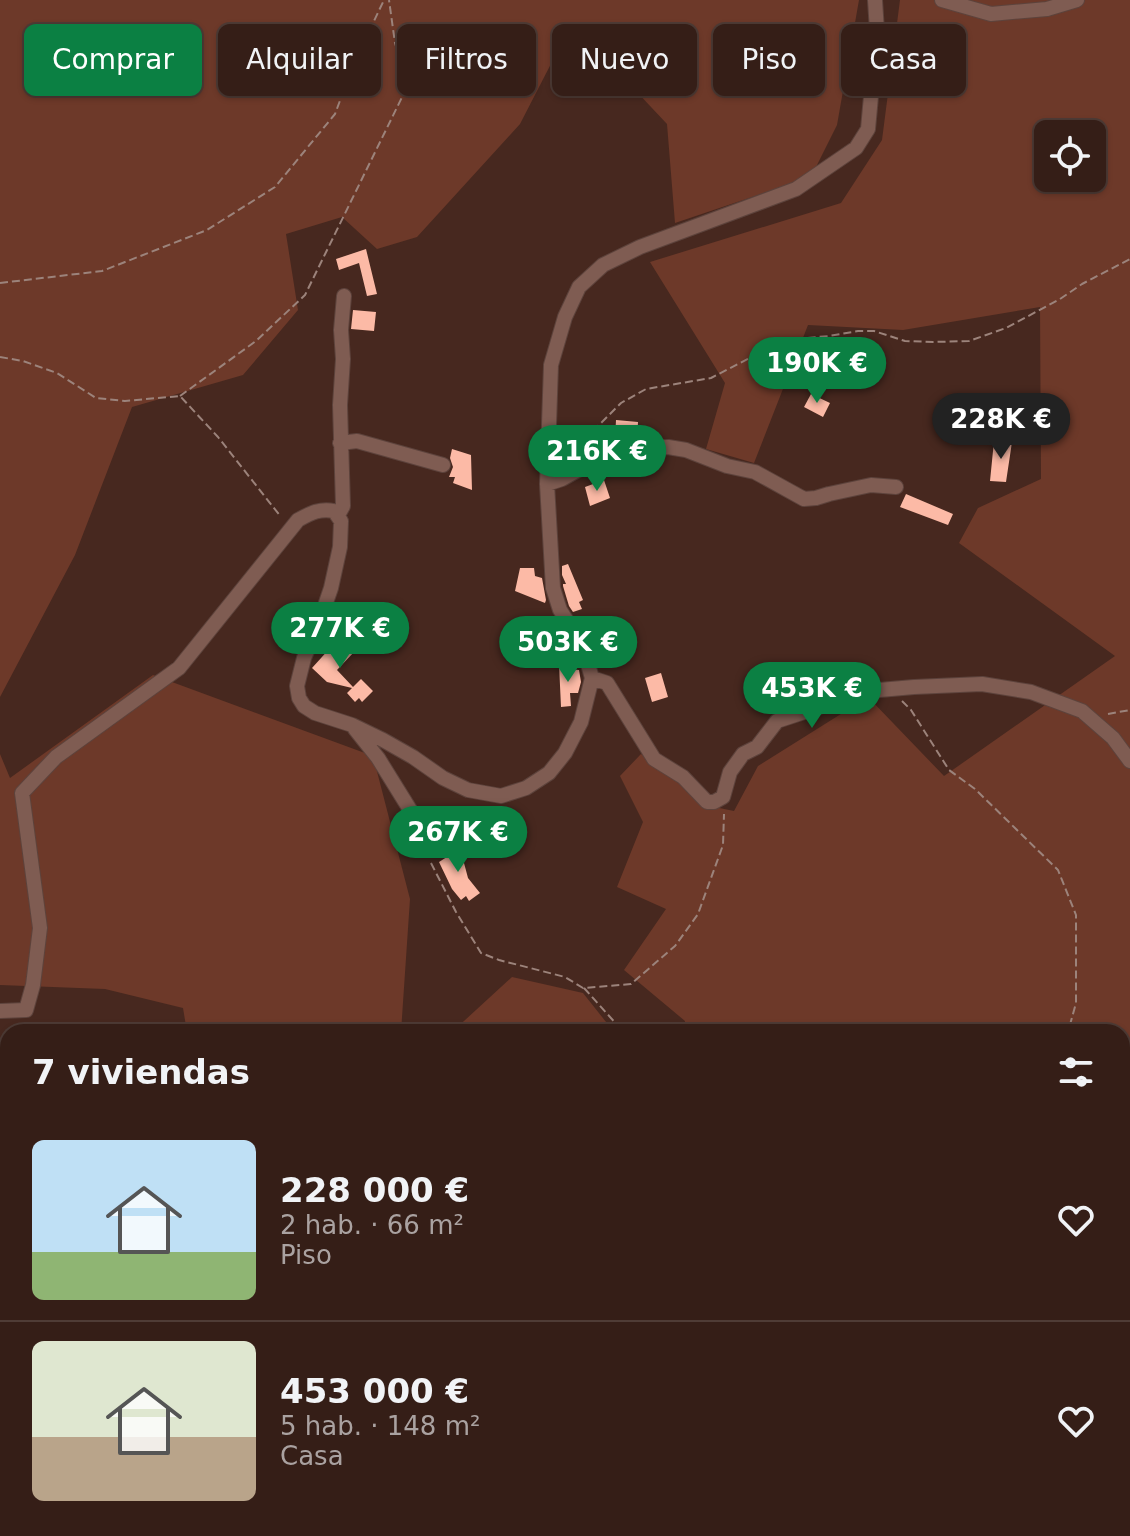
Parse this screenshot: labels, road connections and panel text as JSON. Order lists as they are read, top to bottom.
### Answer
{
  "page": {
    "chip": [
      "Comprar",
      "Alquilar",
      "Filtros",
      "Nuevo",
      "Piso",
      "Casa"
    ],
    "price": [
      "190K €",
      "228K €",
      "216K €",
      "277K €",
      "503K €",
      "453K €",
      "267K €"
    ],
    "heading": "7 viviendas",
    "list": [
      {
        "name": "228 000 €",
        "note": "2 hab. · 66 m² · Piso"
      },
      {
        "name": "453 000 €",
        "note": "5 hab. · 148 m² · Casa"
      }
    ]
  }
}
